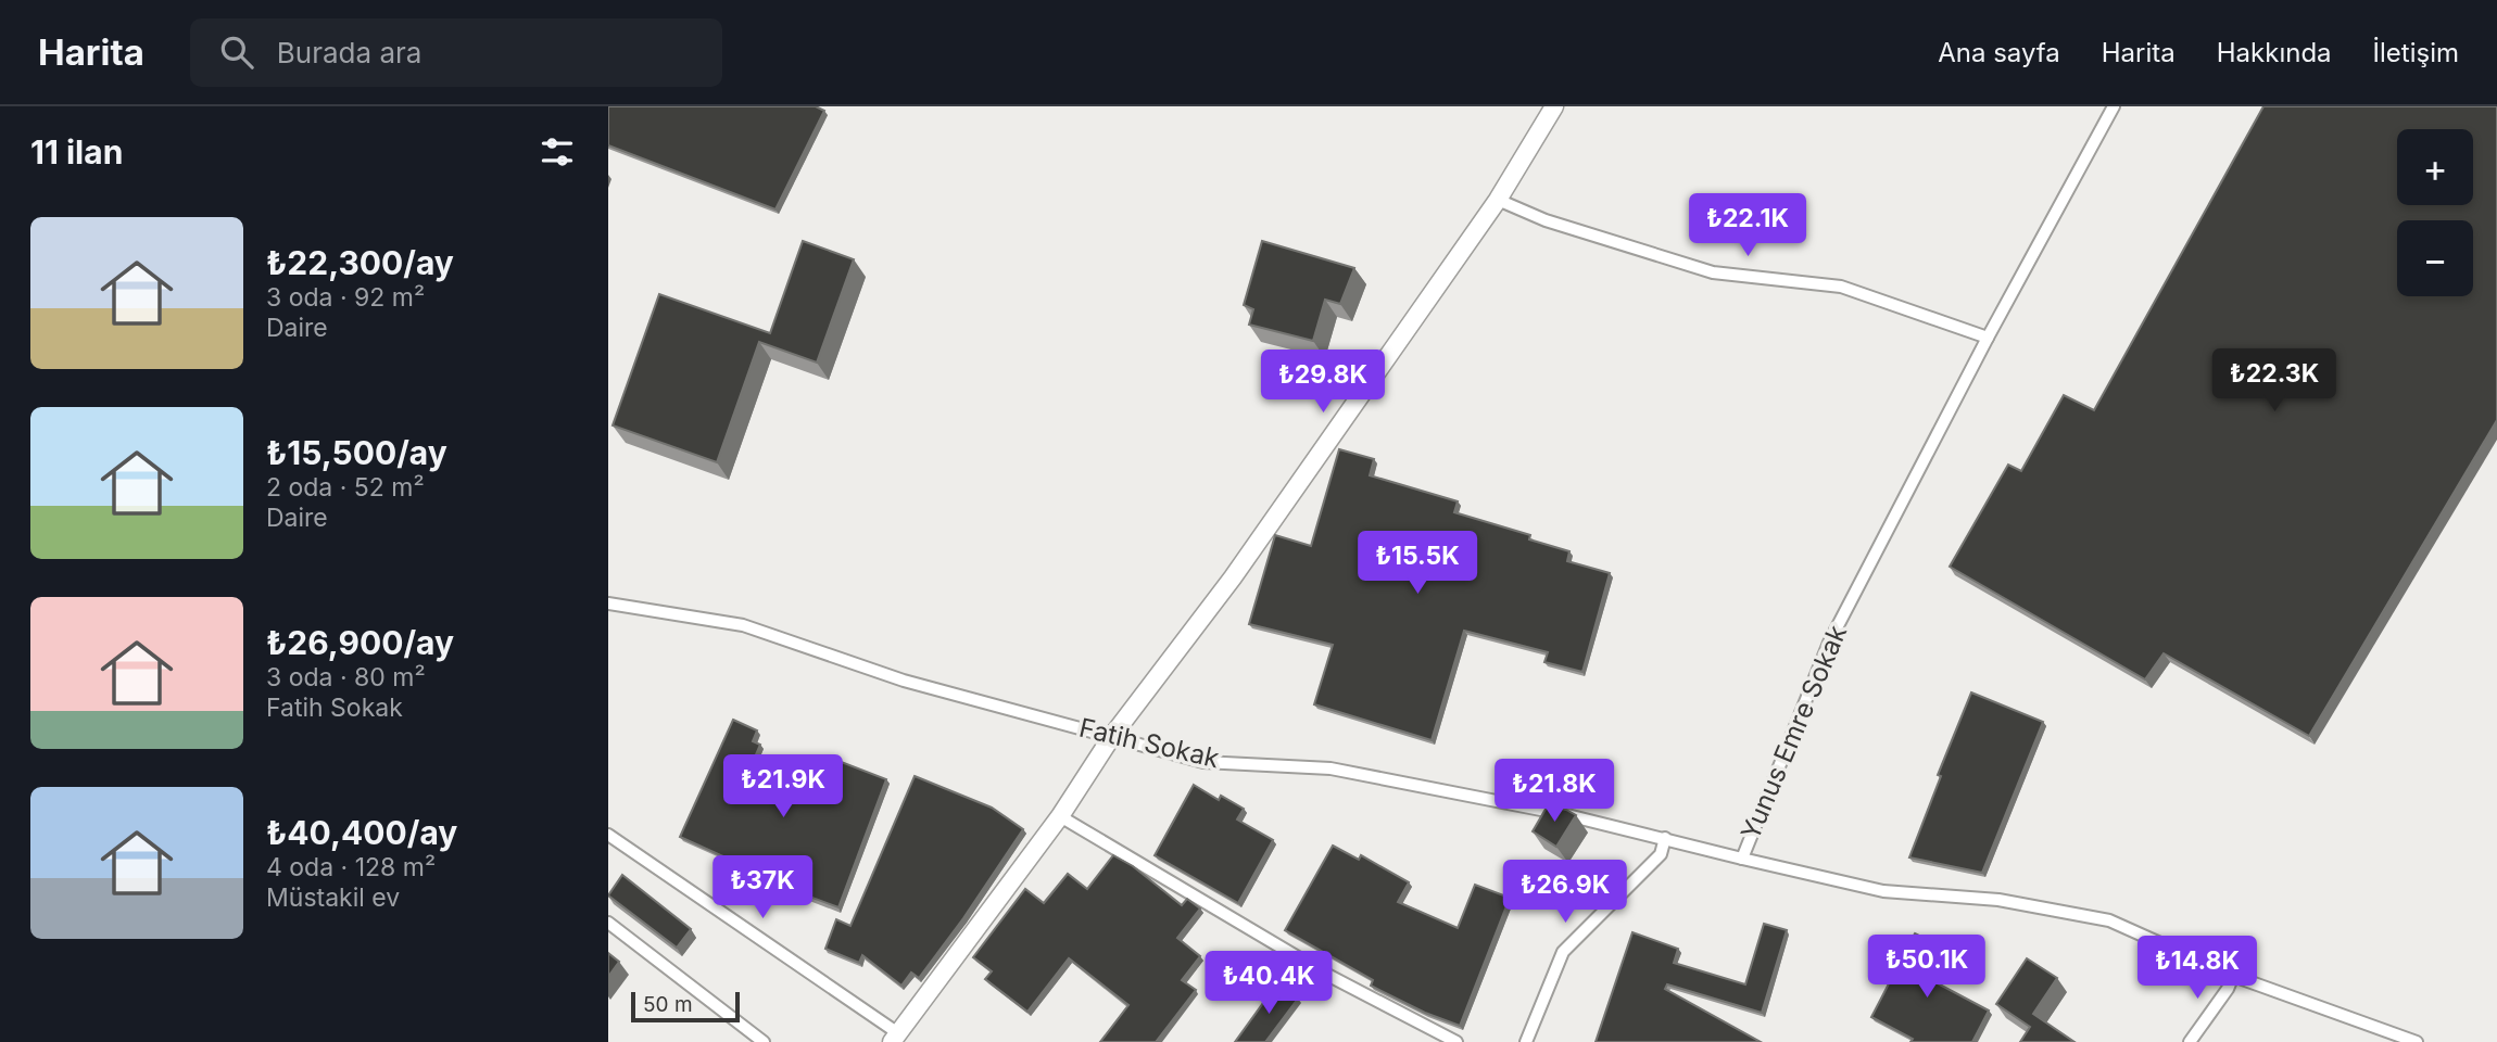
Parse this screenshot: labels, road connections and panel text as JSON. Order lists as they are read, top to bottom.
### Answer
{
  "streets": {
    "street": ["Yunus Emre Sokak", "Fatih Sokak"]
  },
  "crossings": [
    ["Yunus Emre Sokak", "Fatih Sokak"]
  ],
  "scale_bar": "50 m",
  "page": {
    "header": "Harita",
    "search": "Burada ara",
    "nav": [
      "Ana sayfa",
      "Harita",
      "Hakkında",
      "İletişim"
    ],
    "heading": "11 ilan",
    "map_buttons": ["+", "−"],
    "price": [
      "₺22.1K",
      "₺22.3K",
      "₺29.8K",
      "₺15.5K",
      "₺21.9K",
      "₺21.8K",
      "₺37K",
      "₺26.9K",
      "₺50.1K",
      "₺14.8K",
      "₺40.4K"
    ],
    "list": [
      {
        "name": "₺22,300/ay",
        "note": "3 oda · 92 m² · Daire"
      },
      {
        "name": "₺15,500/ay",
        "note": "2 oda · 52 m² · Daire"
      },
      {
        "name": "₺26,900/ay",
        "note": "3 oda · 80 m² · Fatih Sokak"
      },
      {
        "name": "₺40,400/ay",
        "note": "4 oda · 128 m² · Müstakil ev"
      }
    ],
    "scale": "50 m"
  }
}
